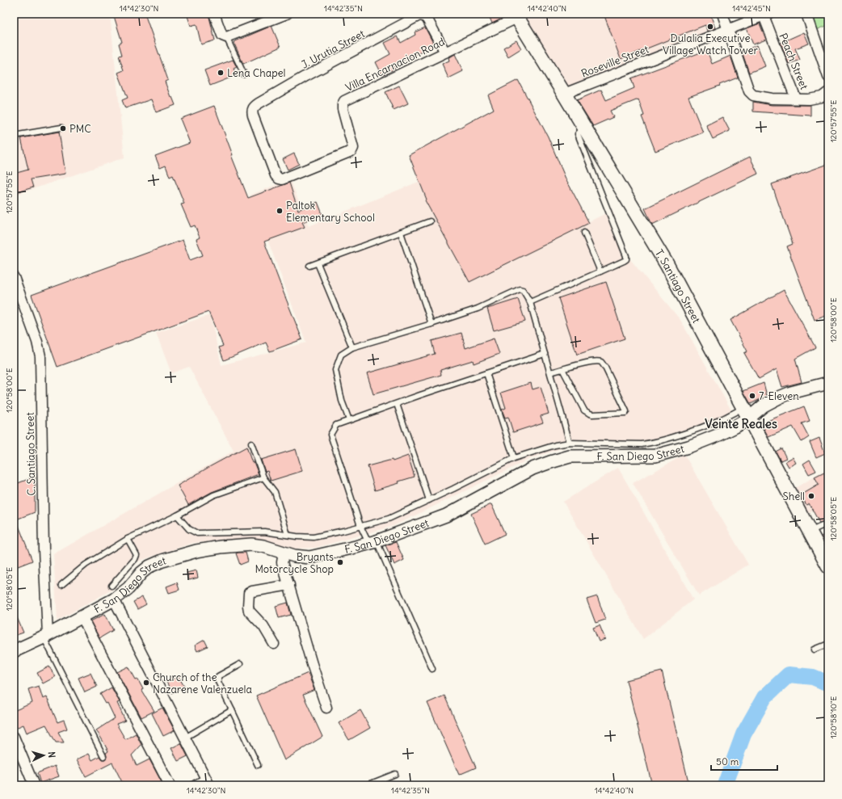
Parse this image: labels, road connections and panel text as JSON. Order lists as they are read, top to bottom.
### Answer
{
  "streets": {
    "main road": ["T. Santiago Street"],
    "street": [
      "J. Urutia Street",
      "Roseville Street",
      "Peach Street",
      "Villa Encarnacion Road",
      "F. San Diego Street",
      "C. Santiago Street"
    ]
  },
  "crossings": [
    ["J. Urutia Street", "Villa Encarnacion Road"],
    ["Roseville Street", "Peach Street"],
    ["Roseville Street", "T. Santiago Street"],
    ["Villa Encarnacion Road", "T. Santiago Street"],
    ["T. Santiago Street", "F. San Diego Street"],
    ["F. San Diego Street", "C. Santiago Street"]
  ],
  "districts": ["Veinte Reales"],
  "places": [
    "Dulalia Executive Village Watch Tower",
    "Lena Chapel",
    "PMC",
    "Paltok Elementary School",
    "7-Eleven",
    "Shell",
    "Bryants Motorcycle Shop",
    "Church of the Nazarene Valenzuela"
  ],
  "scale_bar": "50 m",
  "north": "right",
  "coordinates": [
    "14°42'30\"N",
    "14°42'35\"N",
    "14°42'40\"N",
    "14°42'45\"N",
    "120°57'55\"E",
    "120°58'00\"E",
    "120°58'05\"E",
    "120°58'10\"E"
  ]
}
